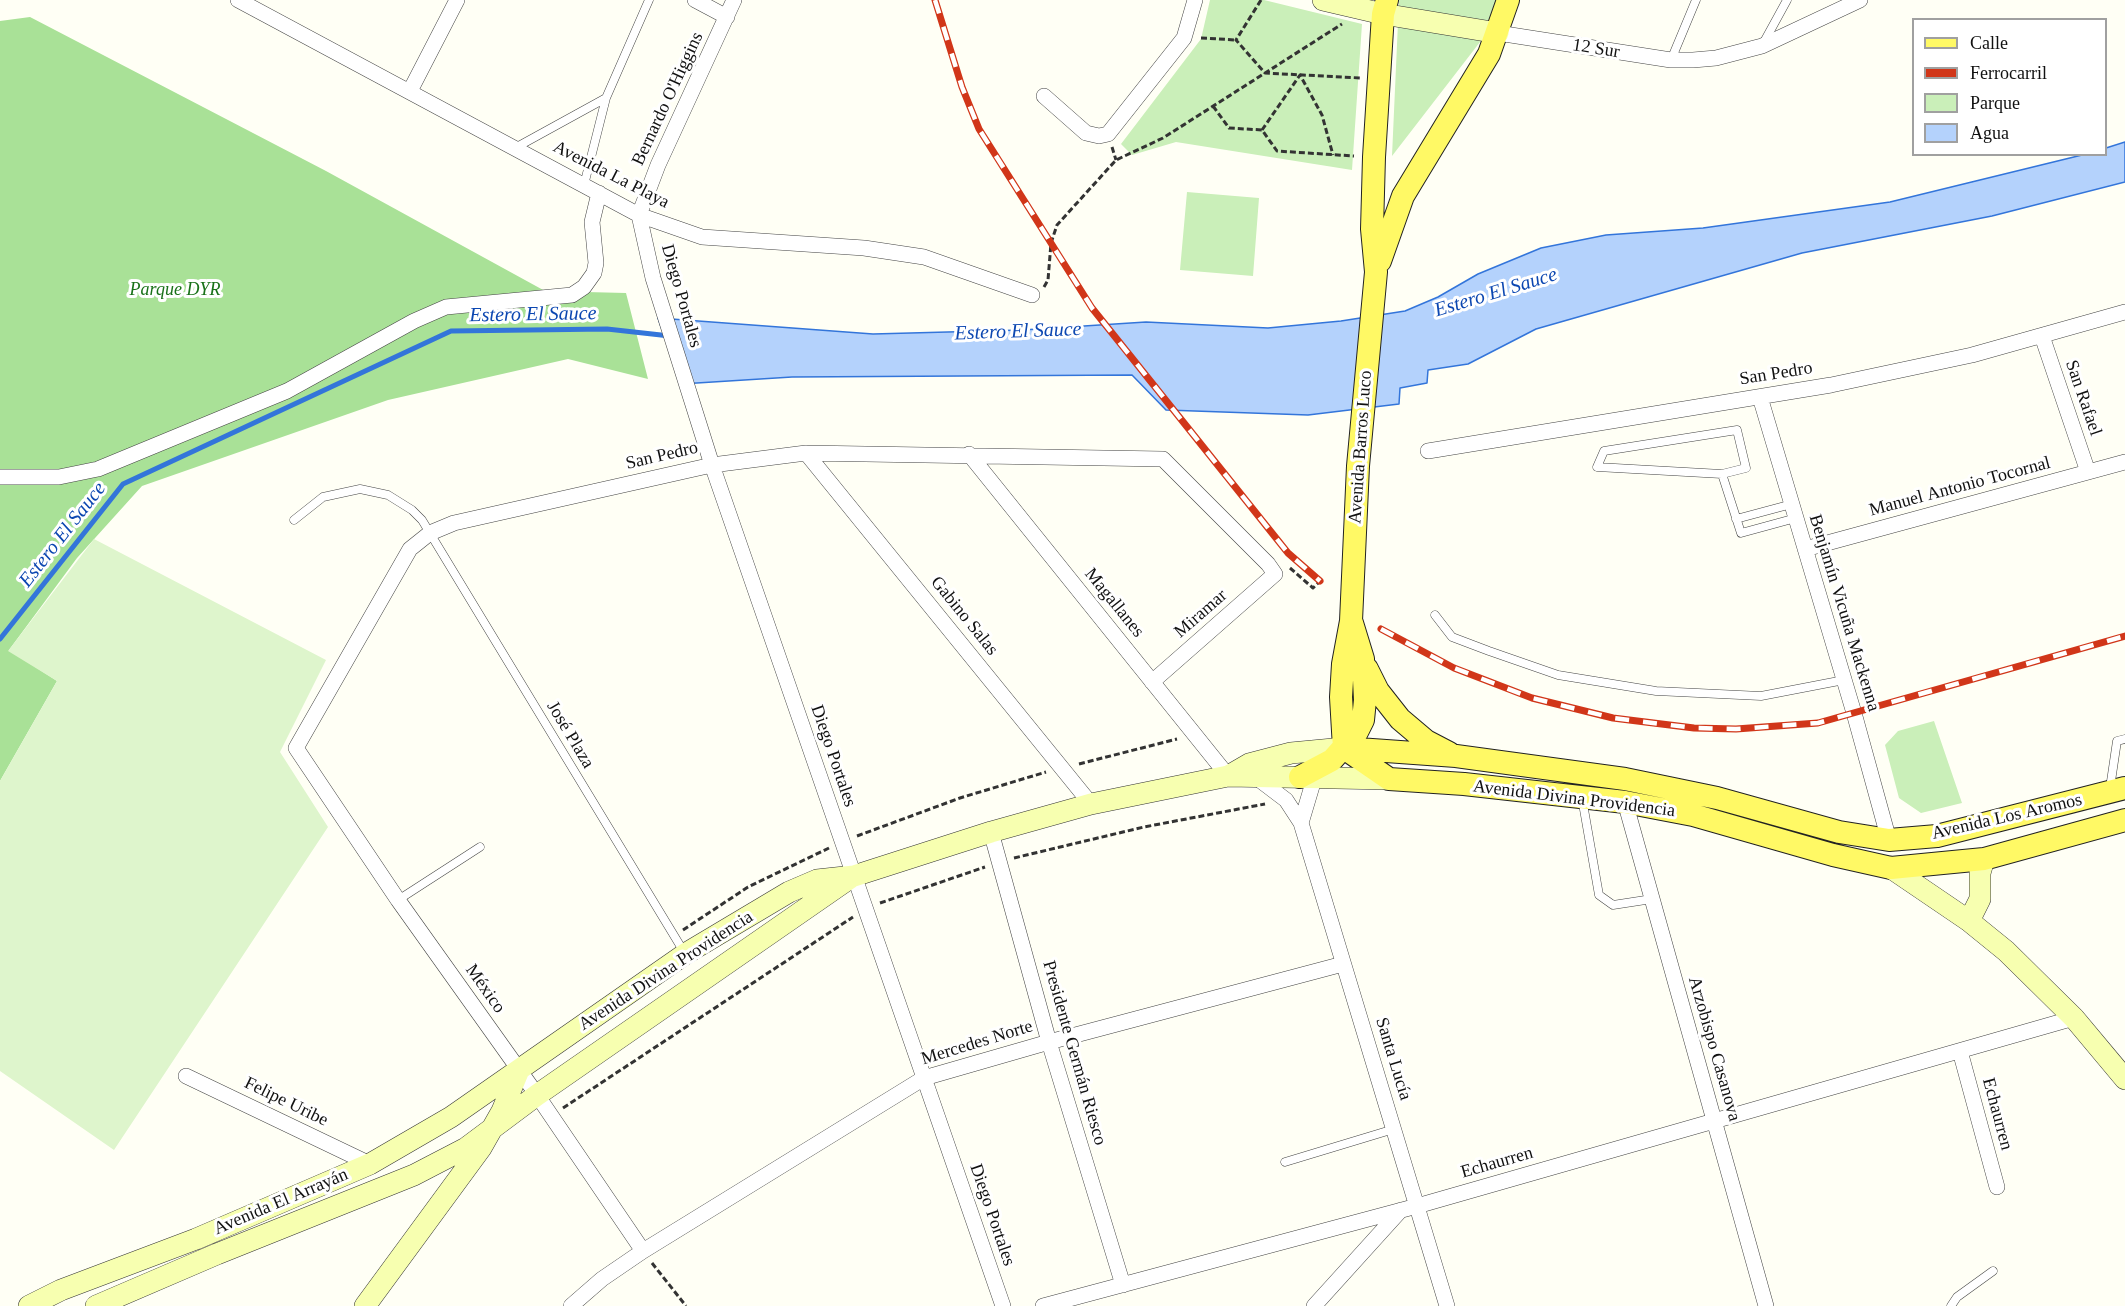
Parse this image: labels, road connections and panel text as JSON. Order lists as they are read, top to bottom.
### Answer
{
  "streets": {
    "main road": ["Avenida Barros Luco", "Avenida Divina Providencia", "Avenida Los Aromos"],
    "street": [
      "12 Sur",
      "Bernardo O'Higgins",
      "Avenida La Playa",
      "Diego Portales",
      "San Pedro",
      "San Rafael",
      "Manuel Antonio Tocornal",
      "Magallanes",
      "Benjamín Vicuña Mackenna",
      "Miramar",
      "Gabino Salas",
      "México",
      "Mercedes Norte",
      "Arzobispo Casanova",
      "Presidente Germán Riesco",
      "Santa Lucía",
      "Felipe Uribe",
      "Echaurren",
      "Avenida El Arrayán"
    ],
    "lane": ["José Plaza"]
  },
  "crossings": [
    ["12 Sur", "Avenida Barros Luco"],
    ["Bernardo O'Higgins", "Avenida La Playa"],
    ["Bernardo O'Higgins", "Diego Portales"],
    ["Avenida La Playa", "Diego Portales"],
    ["Diego Portales", "San Pedro"],
    ["Diego Portales", "Avenida Divina Providencia"],
    ["Diego Portales", "Mercedes Norte"],
    ["San Pedro", "San Rafael"],
    ["San Pedro", "Magallanes"],
    ["San Pedro", "Benjamín Vicuña Mackenna"],
    ["San Pedro", "Miramar"],
    ["San Pedro", "Gabino Salas"],
    ["San Pedro", "José Plaza"],
    ["San Pedro", "México"],
    ["San Rafael", "Manuel Antonio Tocornal"],
    ["Avenida Barros Luco", "Avenida Divina Providencia"],
    ["Manuel Antonio Tocornal", "Benjamín Vicuña Mackenna"],
    ["Magallanes", "Miramar"],
    ["Magallanes", "Avenida Divina Providencia"],
    ["Benjamín Vicuña Mackenna", "Avenida Divina Providencia"],
    ["Benjamín Vicuña Mackenna", "Avenida Los Aromos"],
    ["Gabino Salas", "Avenida Divina Providencia"],
    ["José Plaza", "Avenida Divina Providencia"],
    ["Avenida Divina Providencia", "Avenida Los Aromos"],
    ["Avenida Divina Providencia", "México"],
    ["Avenida Divina Providencia", "Arzobispo Casanova"],
    ["Avenida Divina Providencia", "Presidente Germán Riesco"],
    ["Avenida Divina Providencia", "Santa Lucía"],
    ["Avenida Divina Providencia", "Echaurren"],
    ["Avenida Divina Providencia", "Avenida El Arrayán"],
    ["México", "Mercedes Norte"],
    ["México", "Avenida El Arrayán"],
    ["Mercedes Norte", "Presidente Germán Riesco"],
    ["Mercedes Norte", "Santa Lucía"],
    ["Arzobispo Casanova", "Echaurren"],
    ["Presidente Germán Riesco", "Echaurren"],
    ["Santa Lucía", "Echaurren"],
    ["Felipe Uribe", "Avenida El Arrayán"]
  ],
  "water": ["Estero El Sauce"],
  "parks": ["Parque DYR"],
  "legend": [
    "Calle",
    "Ferrocarril",
    "Parque",
    "Agua"
  ]
}
